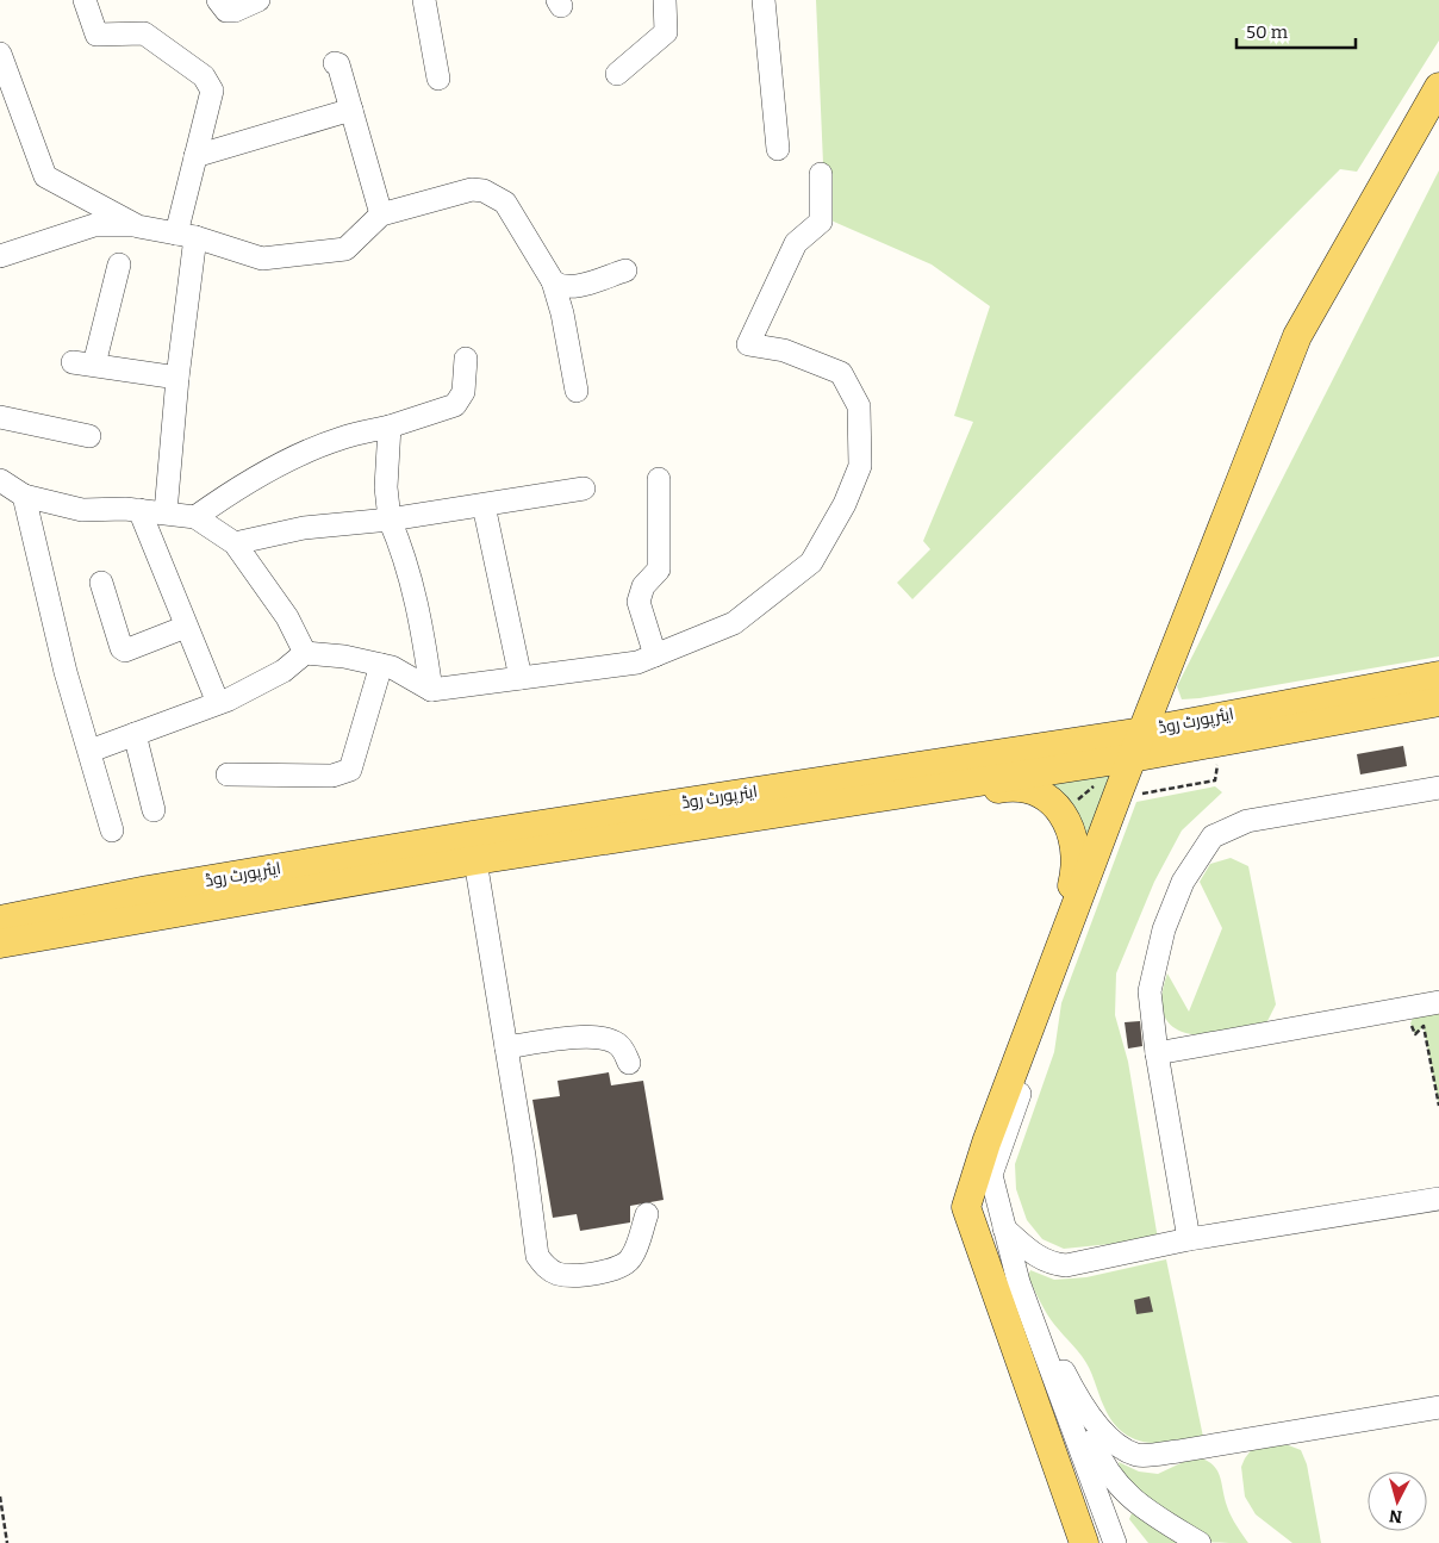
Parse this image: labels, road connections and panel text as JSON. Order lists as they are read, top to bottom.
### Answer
{
  "streets": {
    "main road": ["ایئرپورٹ روڈ"]
  },
  "scale_bar": "50 m",
  "north": "bottom"
}
